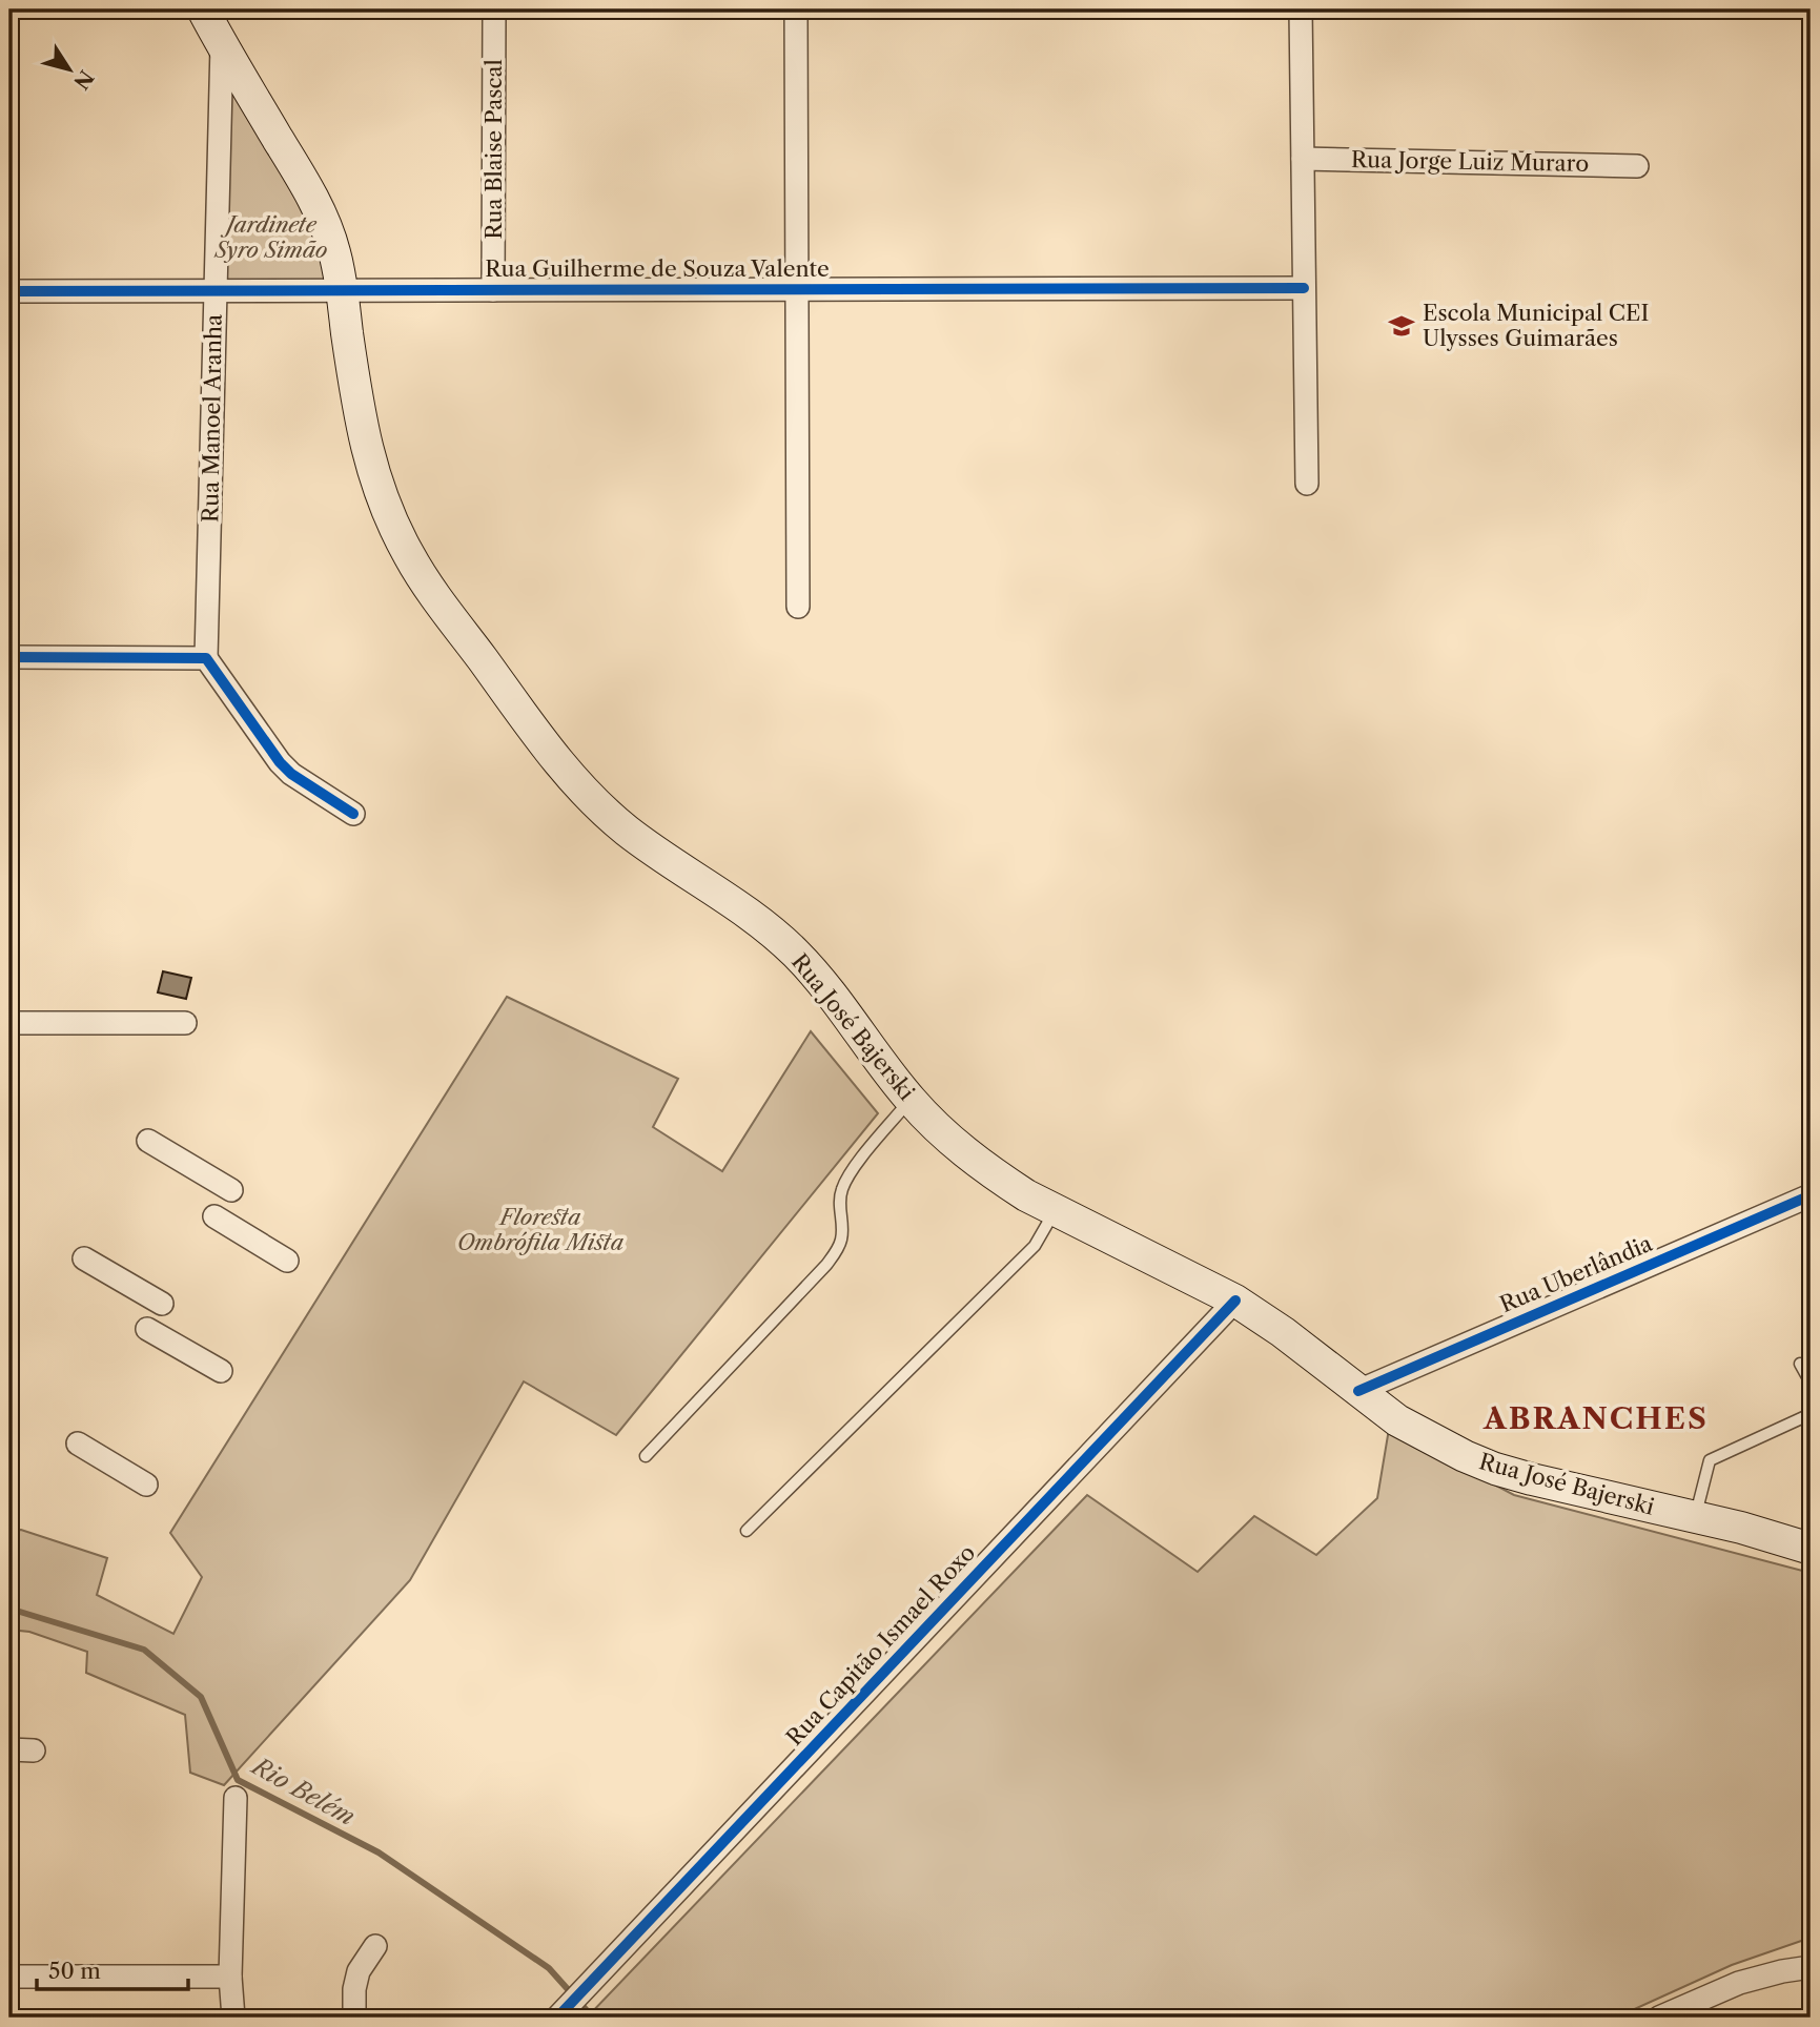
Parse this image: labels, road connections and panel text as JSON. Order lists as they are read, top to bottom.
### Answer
{
  "streets": {
    "main road": ["Rua José Bajerski"],
    "street": [
      "Rua Blaise Pascal",
      "Rua Jorge Luiz Muraro",
      "Rua Guilherme de Souza Valente",
      "Rua Manoel Aranha",
      "Rua Uberlândia",
      "Rua Capitão Ismael Roxo"
    ]
  },
  "crossings": [
    ["Rua Blaise Pascal", "Rua Guilherme de Souza Valente"],
    ["Rua Guilherme de Souza Valente", "Rua Manoel Aranha"],
    ["Rua Guilherme de Souza Valente", "Rua José Bajerski"],
    ["Rua Manoel Aranha", "Rua José Bajerski"],
    ["Rua José Bajerski", "Rua Uberlândia"],
    ["Rua José Bajerski", "Rua Capitão Ismael Roxo"]
  ],
  "districts": ["ABRANCHES"],
  "water": ["Rio Belém"],
  "parks": ["Jardinete Syro Simão", "Floresta Ombrófila Mista"],
  "places": {
    "school or university": ["Escola Municipal CEI Ulysses Guimarães"]
  },
  "scale_bar": "50 m",
  "north": "bottom right"
}
